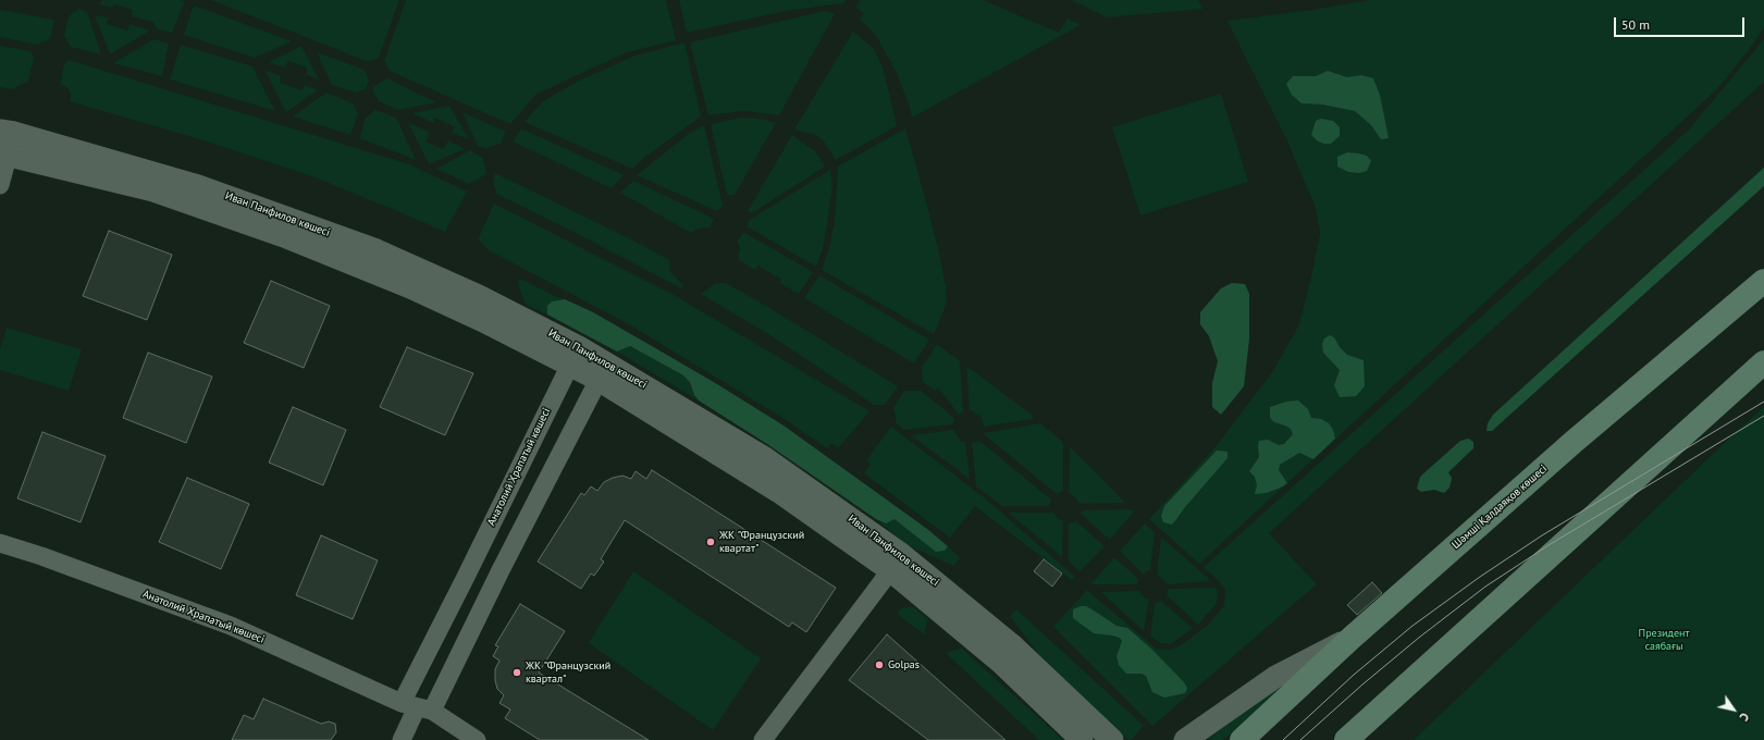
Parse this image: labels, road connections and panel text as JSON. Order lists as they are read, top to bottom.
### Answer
{
  "streets": {
    "main road": ["Шәмші Қалдаяқов көшесі"],
    "street": ["Иван Панфилов көшесі", "Анатолий Храпатый көшесі"]
  },
  "crossings": [
    ["Иван Панфилов көшесі", "Анатолий Храпатый көшесі"]
  ],
  "parks": ["Президент саябағы"],
  "places": ["ЖК \"Французский квартат\"", "Golpas", "ЖК \"Французский квартал\""],
  "scale_bar": "50 m",
  "north": "bottom right"
}
